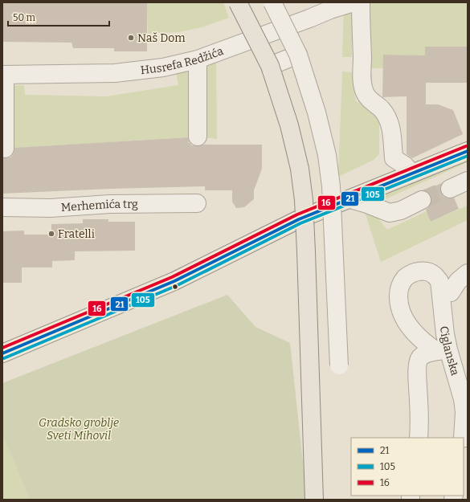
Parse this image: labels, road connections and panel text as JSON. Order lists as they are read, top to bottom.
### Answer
{
  "streets": {
    "street": ["Husrefa Redžića", "Merhemića trg", "Ciglanska"]
  },
  "parks": ["Gradsko groblje Sveti Mihovil"],
  "places": ["Naš Dom", "Fratelli"],
  "lines": ["transit line 16", "transit line 21", "transit line 105"],
  "legend": ["21", "105", "16"],
  "scale_bar": "50 m"
}
